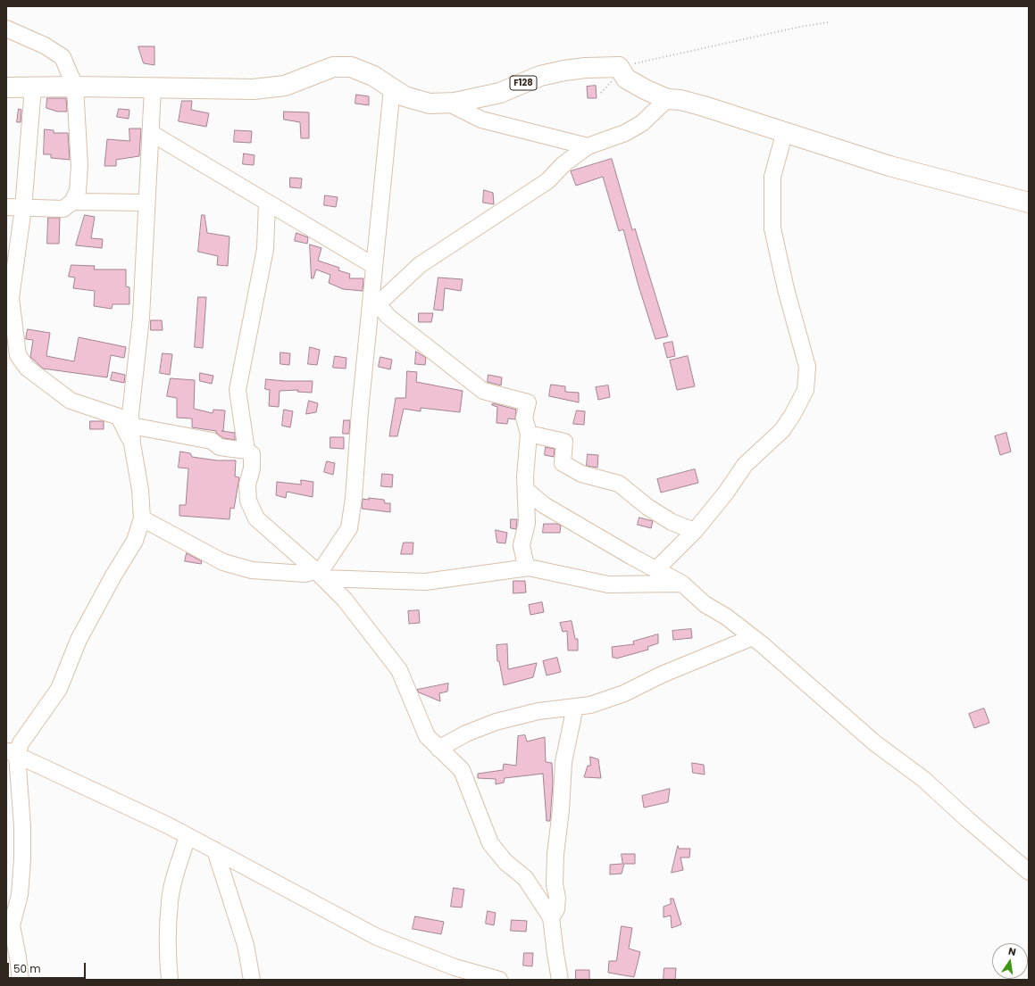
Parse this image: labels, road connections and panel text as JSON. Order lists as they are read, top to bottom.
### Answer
{
  "streets": {
    "main road": ["F128"]
  },
  "scale_bar": "50 m",
  "north": "top"
}
